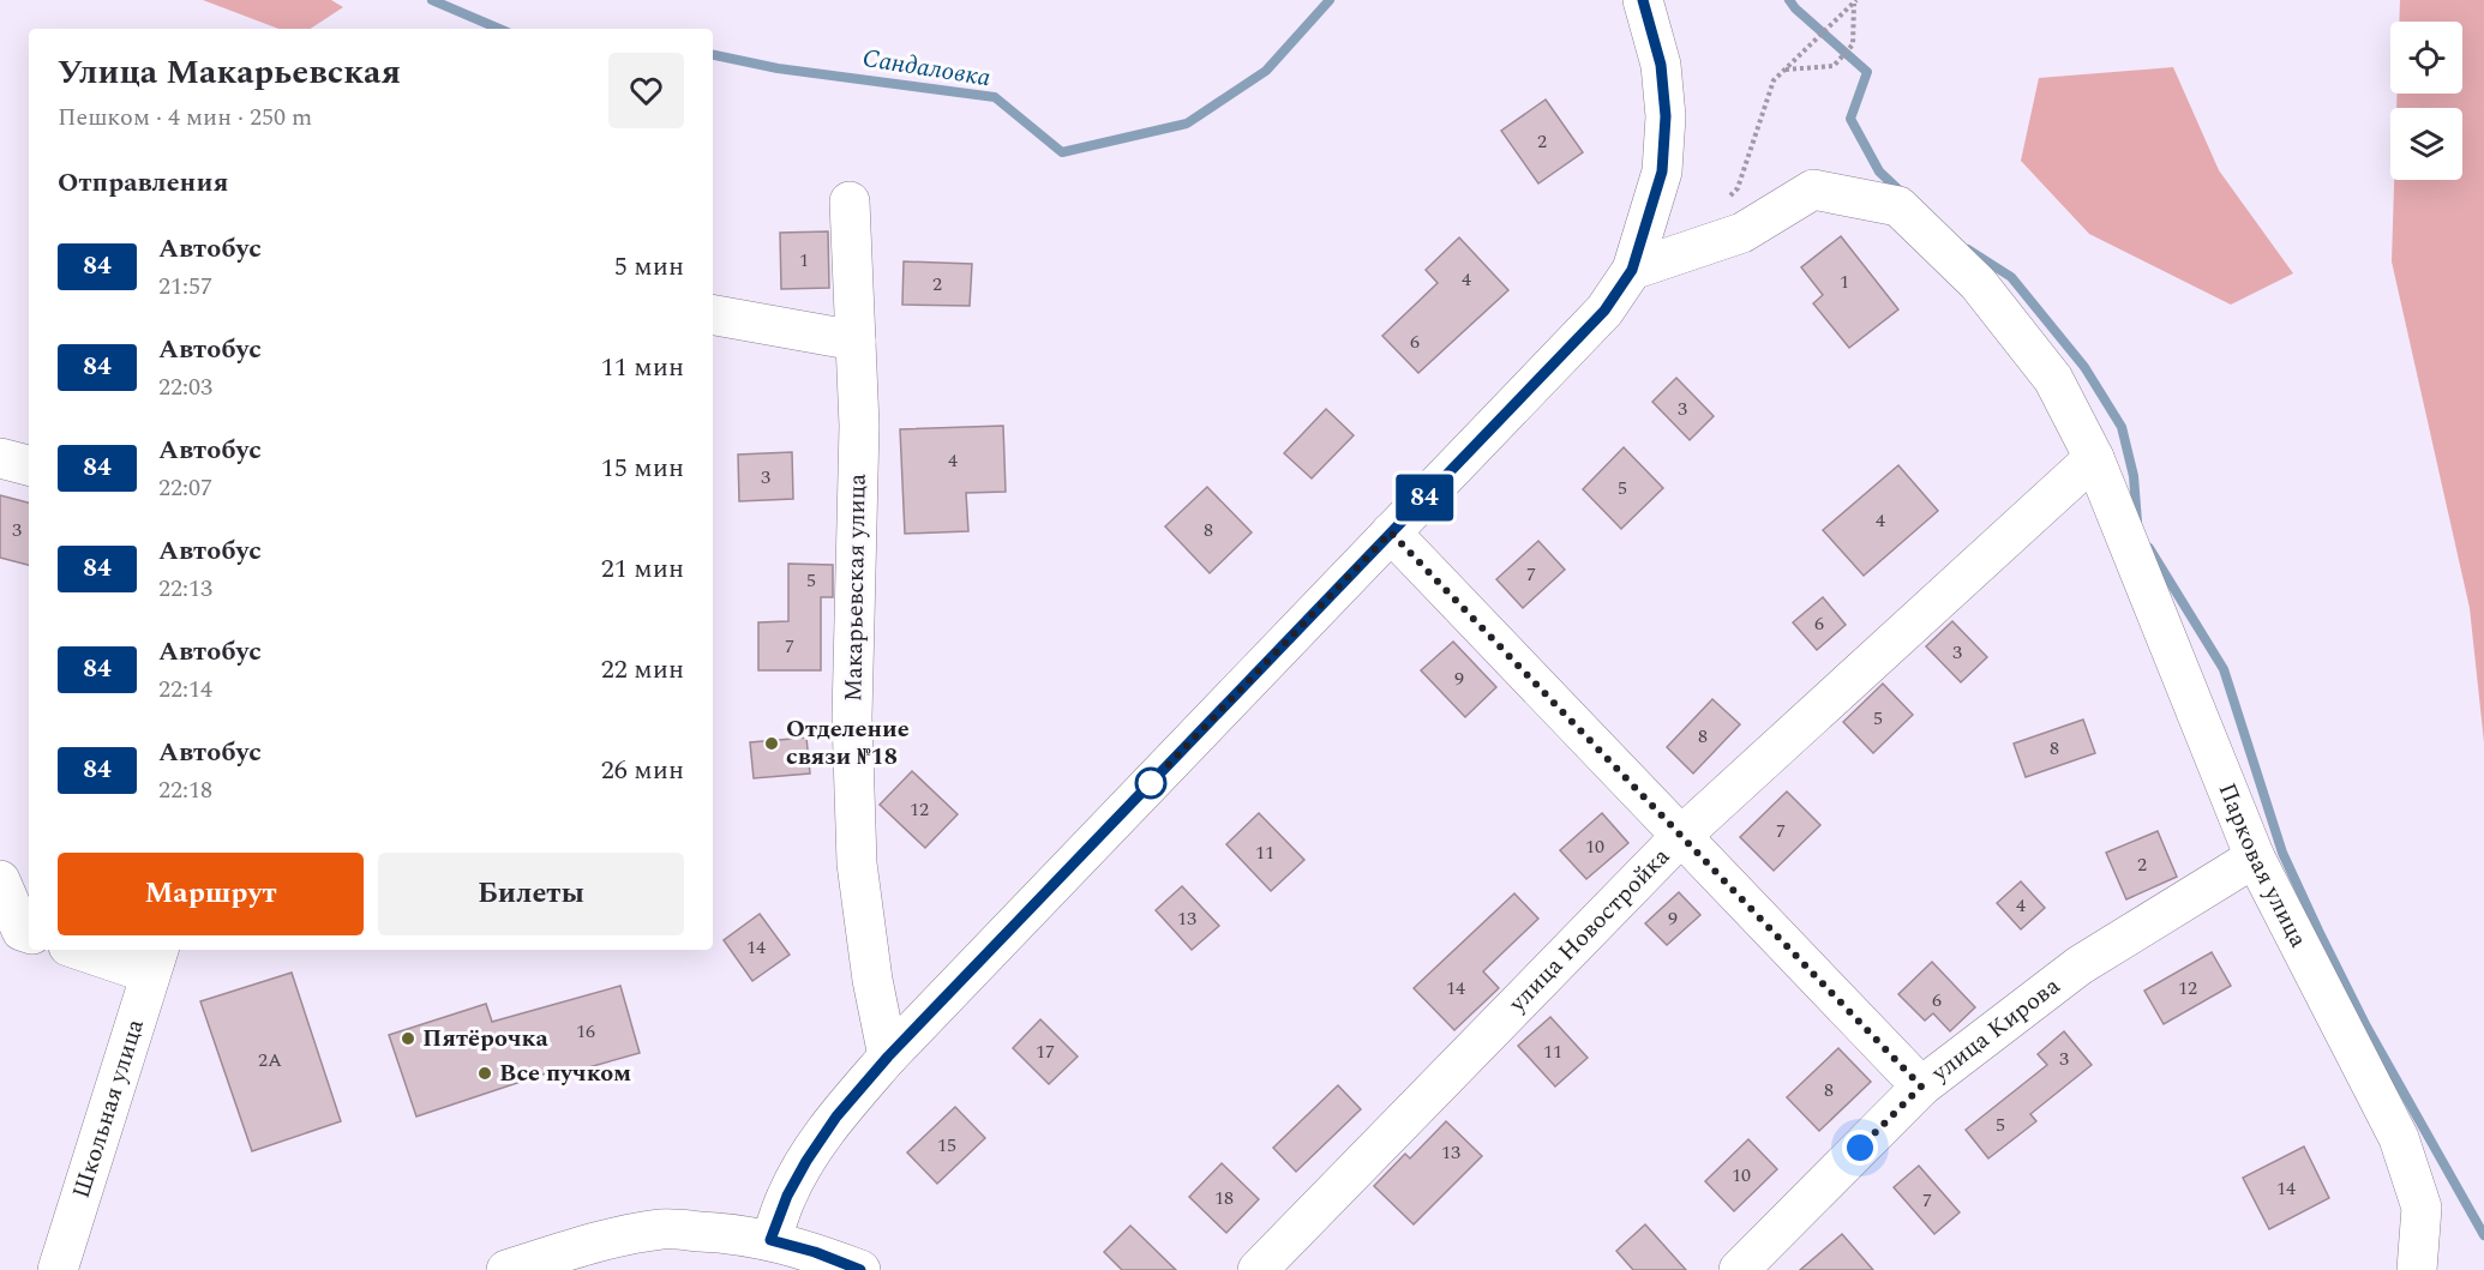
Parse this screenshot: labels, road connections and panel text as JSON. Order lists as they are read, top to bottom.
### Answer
{
  "streets": {
    "street": [
      "Макарьевская улица",
      "Парковая улица",
      "улица Новостройка",
      "улица Кирова",
      "Школьная улица"
    ]
  },
  "crossings": [
    ["Парковая улица", "улица Новостройка"],
    ["Парковая улица", "улица Кирова"]
  ],
  "water": ["Сандаловка"],
  "places": ["Отделение связи №18", "Пятёрочка", "Все пучком"],
  "lines": ["bus line 84"],
  "house_numbers": [
    "2",
    "1",
    "4",
    "1",
    "2",
    "6",
    "3",
    "4",
    "3",
    "5",
    "4",
    "3",
    "8",
    "7",
    "5",
    "6",
    "7",
    "3",
    "9",
    "5",
    "8",
    "8",
    "12",
    "7",
    "10",
    "11",
    "2",
    "4",
    "13",
    "9",
    "14",
    "14",
    "12",
    "6",
    "16",
    "17",
    "11",
    "3",
    "2А",
    "8",
    "5",
    "15",
    "13",
    "10",
    "14",
    "18",
    "7"
  ],
  "page": {
    "on_map": "84",
    "heading": [
      ["Улица Макарьевская", "Пешком · 4 мин · 250 m"],
      "Отправления"
    ],
    "list": [
      {
        "mark": "84",
        "name": "Автобус",
        "note": "21:57",
        "value": "5 мин"
      },
      {
        "mark": "84",
        "name": "Автобус",
        "note": "22:03",
        "value": "11 мин"
      },
      {
        "mark": "84",
        "name": "Автобус",
        "note": "22:07",
        "value": "15 мин"
      },
      {
        "mark": "84",
        "name": "Автобус",
        "note": "22:13",
        "value": "21 мин"
      },
      {
        "mark": "84",
        "name": "Автобус",
        "note": "22:14",
        "value": "22 мин"
      },
      {
        "mark": "84",
        "name": "Автобус",
        "note": "22:18",
        "value": "26 мин"
      }
    ],
    "buttons": ["Маршрут", "Билеты"]
  }
}
